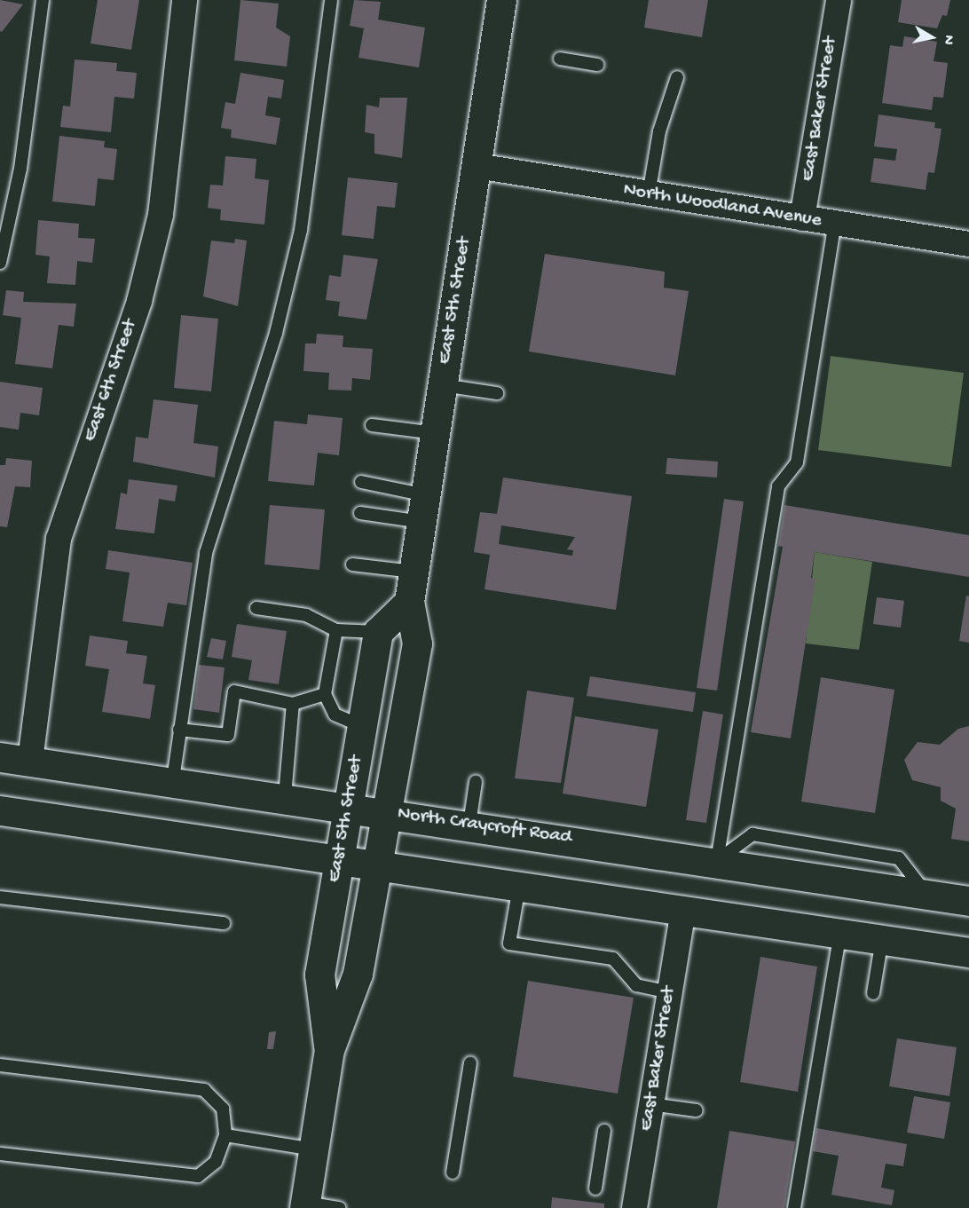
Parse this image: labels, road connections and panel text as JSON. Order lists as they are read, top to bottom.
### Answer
{
  "streets": {
    "main road": ["East 5th Street", "North Craycroft Road"],
    "street": ["East Baker Street", "North Woodland Avenue", "East 6th Street"]
  },
  "crossings": [
    ["East Baker Street", "North Woodland Avenue"],
    ["North Woodland Avenue", "East 5th Street"],
    ["East 5th Street", "North Craycroft Road"],
    ["East 6th Street", "North Craycroft Road"]
  ],
  "north": "right"
}
